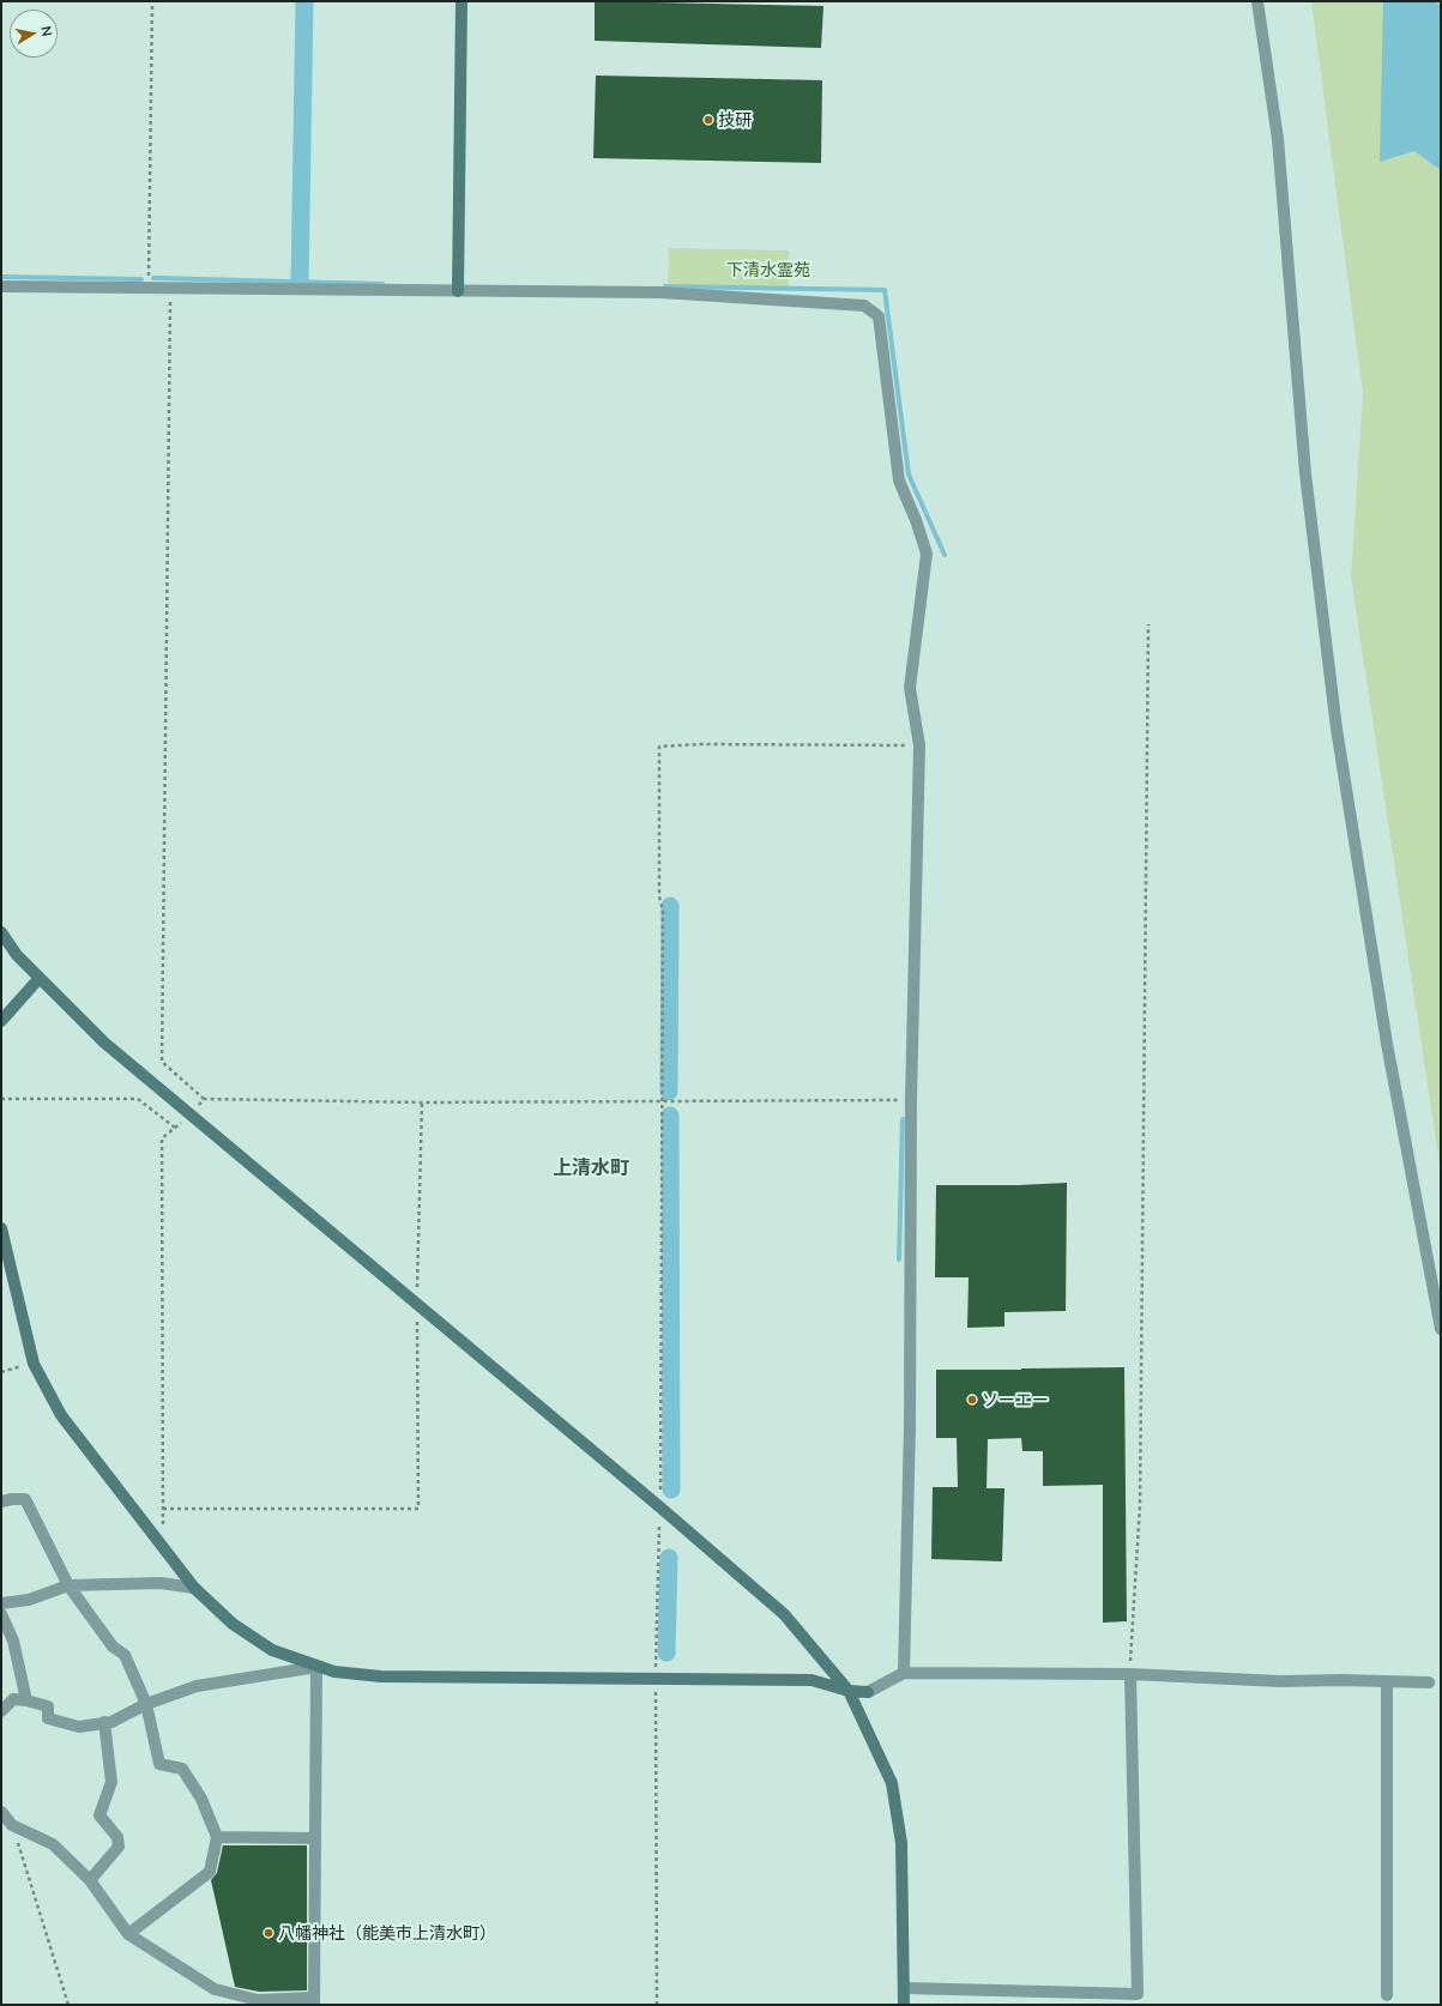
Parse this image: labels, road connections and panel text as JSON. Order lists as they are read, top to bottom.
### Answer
{
  "districts": ["上清水町"],
  "parks": ["下清水霊苑"],
  "places": ["技研", "ソーエー", "八幡神社（能美市上清水町）"],
  "north": "right"
}
